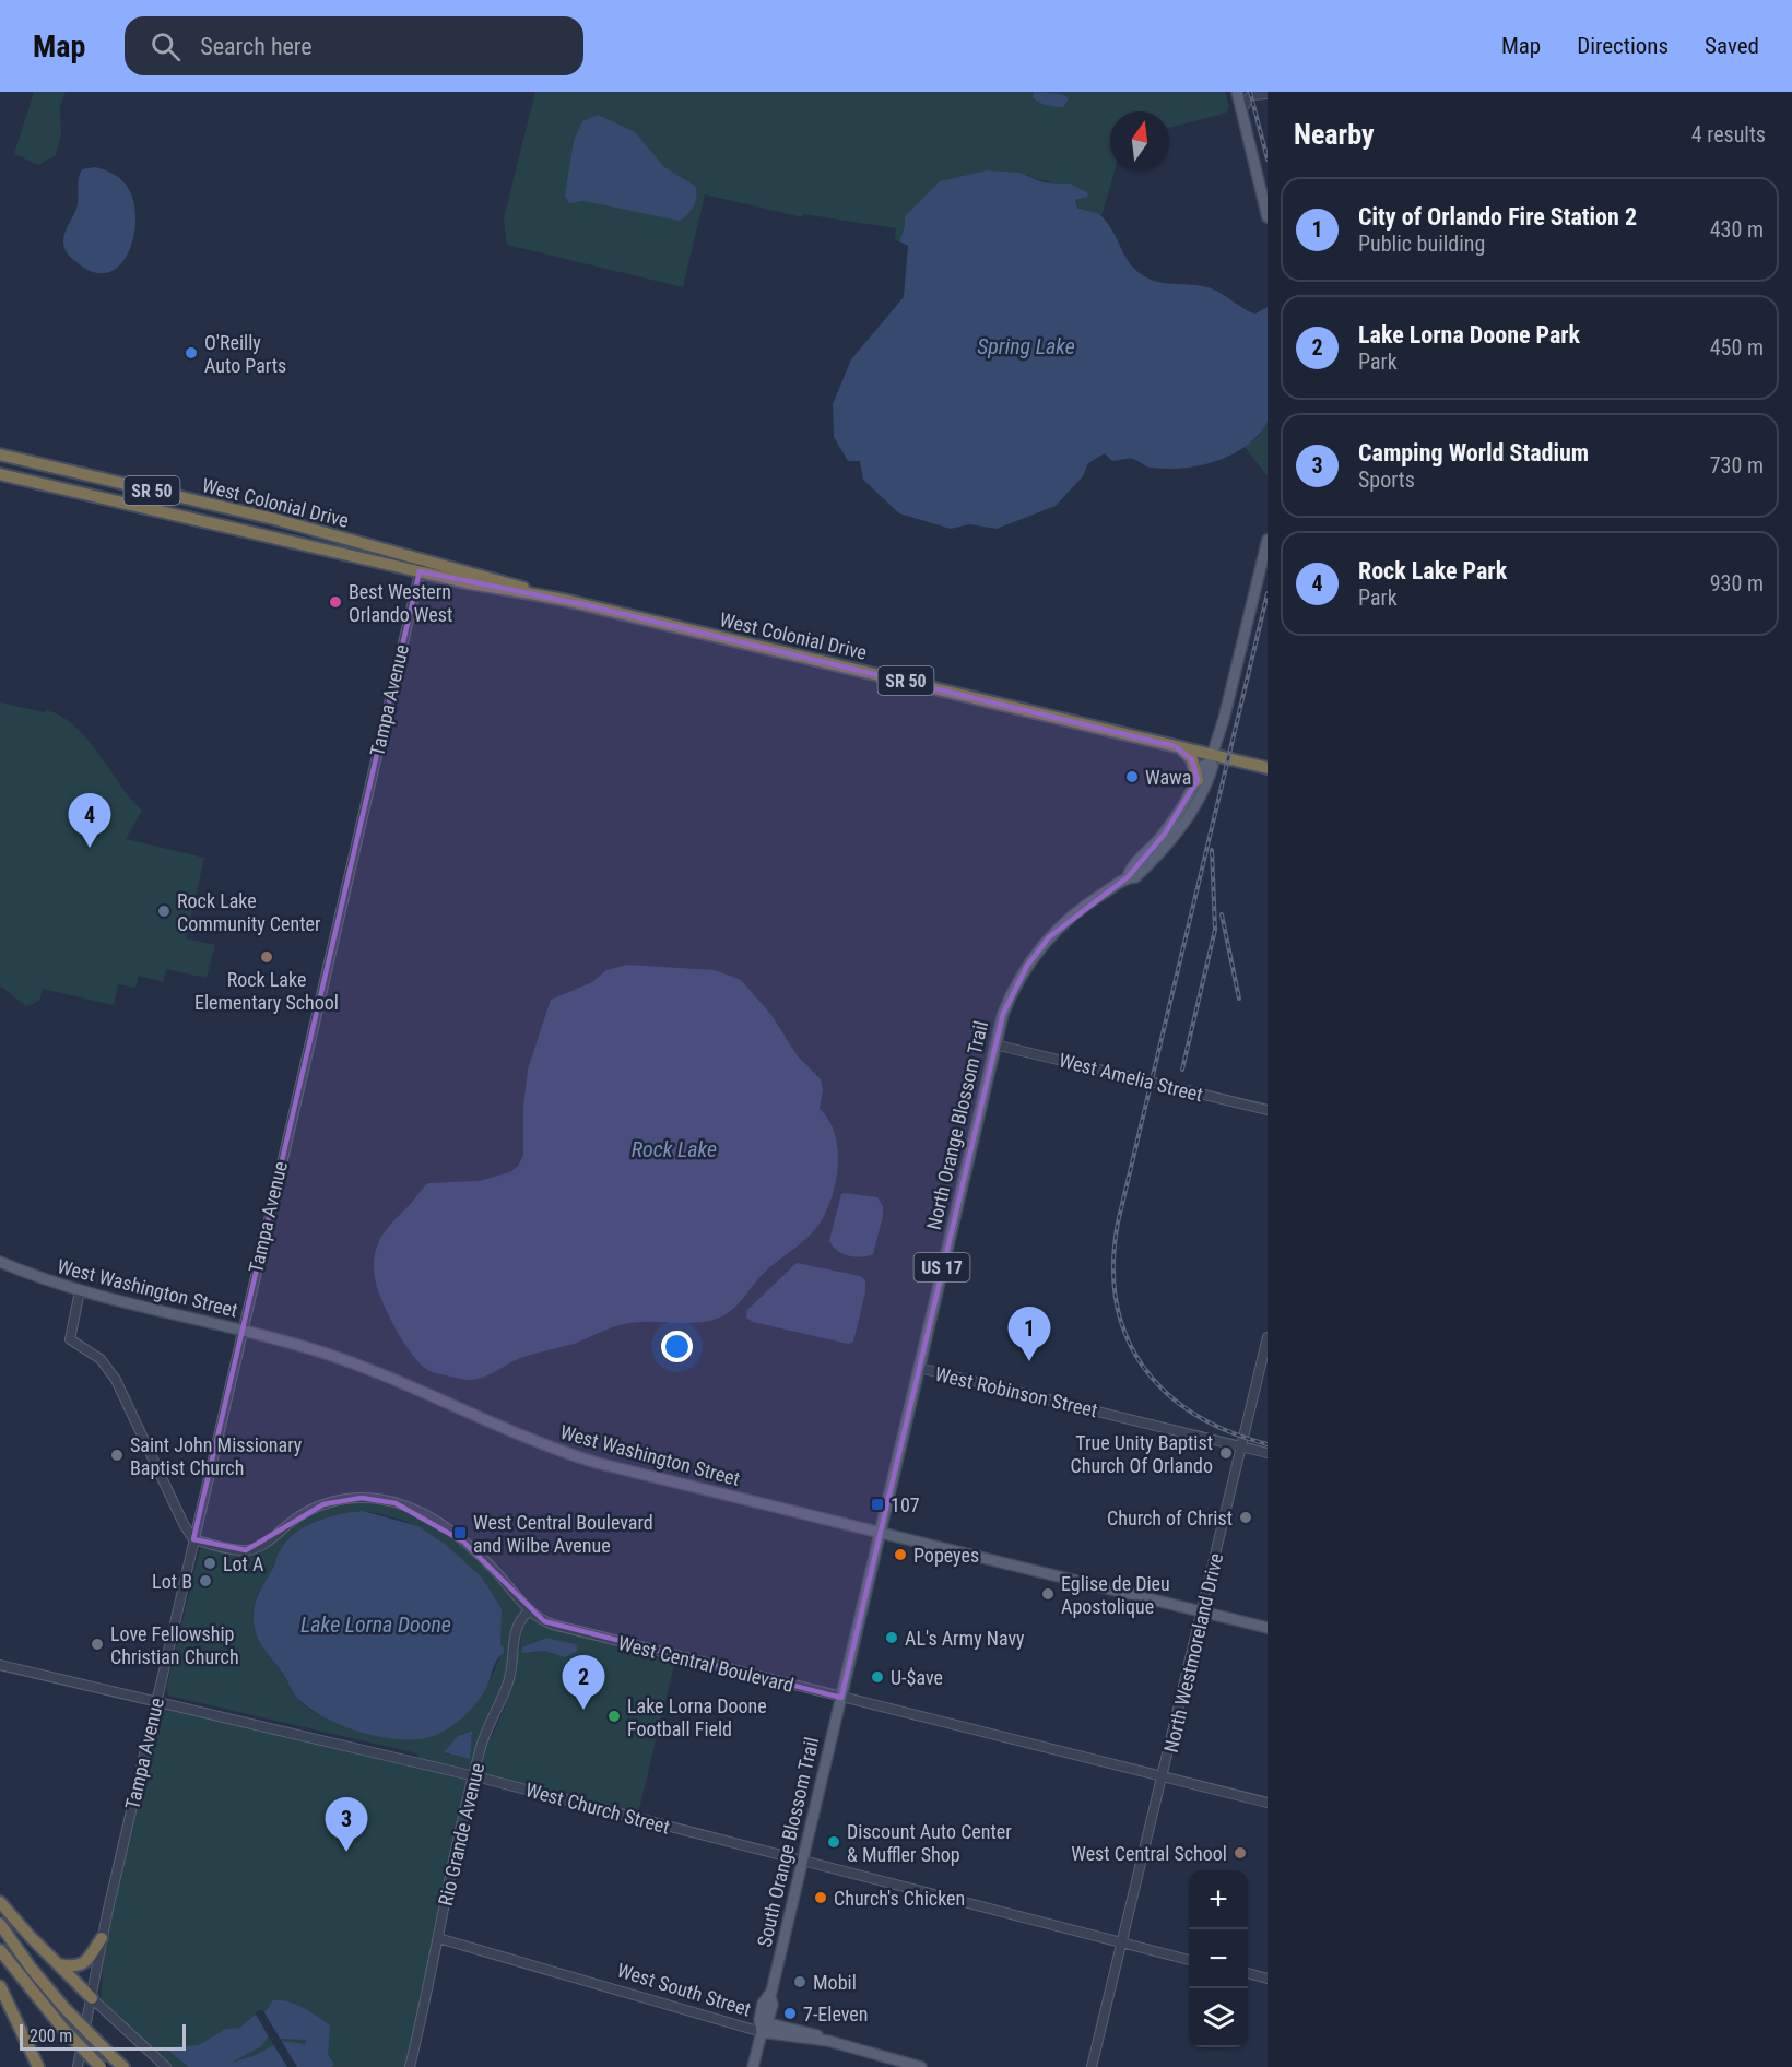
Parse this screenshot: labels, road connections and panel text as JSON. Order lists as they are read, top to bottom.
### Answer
{
  "streets": {
    "highway": ["SR 50", "West Colonial Drive"],
    "main road": [
      "North Orange Blossom Trail",
      "US 17",
      "West Washington Street",
      "South Orange Blossom Trail",
      "West South Street"
    ],
    "street": [
      "Tampa Avenue",
      "West Amelia Street",
      "West Robinson Street",
      "North Westmoreland Drive",
      "West Central Boulevard",
      "West Church Street",
      "Rio Grande Avenue"
    ]
  },
  "crossings": [
    ["West Colonial Drive", "Tampa Avenue"],
    ["West Colonial Drive", "North Orange Blossom Trail"],
    ["Tampa Avenue", "West Washington Street"],
    ["Tampa Avenue", "West Central Boulevard"],
    ["Tampa Avenue", "West Church Street"],
    ["West Amelia Street", "North Orange Blossom Trail"],
    ["North Orange Blossom Trail", "West Washington Street"],
    ["North Orange Blossom Trail", "West Robinson Street"],
    ["North Orange Blossom Trail", "West Central Boulevard"],
    ["North Orange Blossom Trail", "South Orange Blossom Trail"],
    ["West Washington Street", "North Westmoreland Drive"],
    ["West Robinson Street", "North Westmoreland Drive"],
    ["North Westmoreland Drive", "West Central Boulevard"],
    ["North Westmoreland Drive", "West Church Street"],
    ["West Central Boulevard", "Rio Grande Avenue"],
    ["West Central Boulevard", "South Orange Blossom Trail"],
    ["West Church Street", "Rio Grande Avenue"],
    ["West Church Street", "South Orange Blossom Trail"],
    ["Rio Grande Avenue", "West South Street"],
    ["South Orange Blossom Trail", "West South Street"]
  ],
  "water": ["Spring Lake", "Rock Lake", "Lake Lorna Doone"],
  "places": {
    "other": [
      "O'Reilly Auto Parts",
      "Best Western Orlando West",
      "Wawa",
      "Rock Lake Community Center",
      "Rock Lake Elementary School",
      "True Unity Baptist Church Of Orlando",
      "Saint John Missionary Baptist Church",
      "Church of Christ",
      "Popeyes",
      "Lot A",
      "Lot B",
      "Eglise de Dieu Apostolique",
      "AL's Army Navy",
      "Love Fellowship Christian Church",
      "U-$ave",
      "Lake Lorna Doone Football Field",
      "Discount Auto Center & Muffler Shop",
      "West Central School",
      "Church's Chicken",
      "Mobil",
      "7-Eleven"
    ],
    "transit": ["107", "West Central Boulevard and Wilbe Avenue"]
  },
  "scale_bar": "200 m",
  "north": "top",
  "page": {
    "header": "Map",
    "search": "Search here",
    "nav": ["Map", "Directions", "Saved"],
    "heading": ["Nearby", "4 results"],
    "list": [
      {
        "mark": "1",
        "name": "City of Orlando Fire Station 2",
        "note": "Public building",
        "value": "430 m"
      },
      {
        "mark": "2",
        "name": "Lake Lorna Doone Park",
        "note": "Park",
        "value": "450 m"
      },
      {
        "mark": "3",
        "name": "Camping World Stadium",
        "note": "Sports",
        "value": "730 m"
      },
      {
        "mark": "4",
        "name": "Rock Lake Park",
        "note": "Park",
        "value": "930 m"
      }
    ],
    "pins": [
      "4",
      "1",
      "2",
      "3"
    ],
    "map_buttons": ["+", "−"],
    "scale": "200 m"
  }
}
